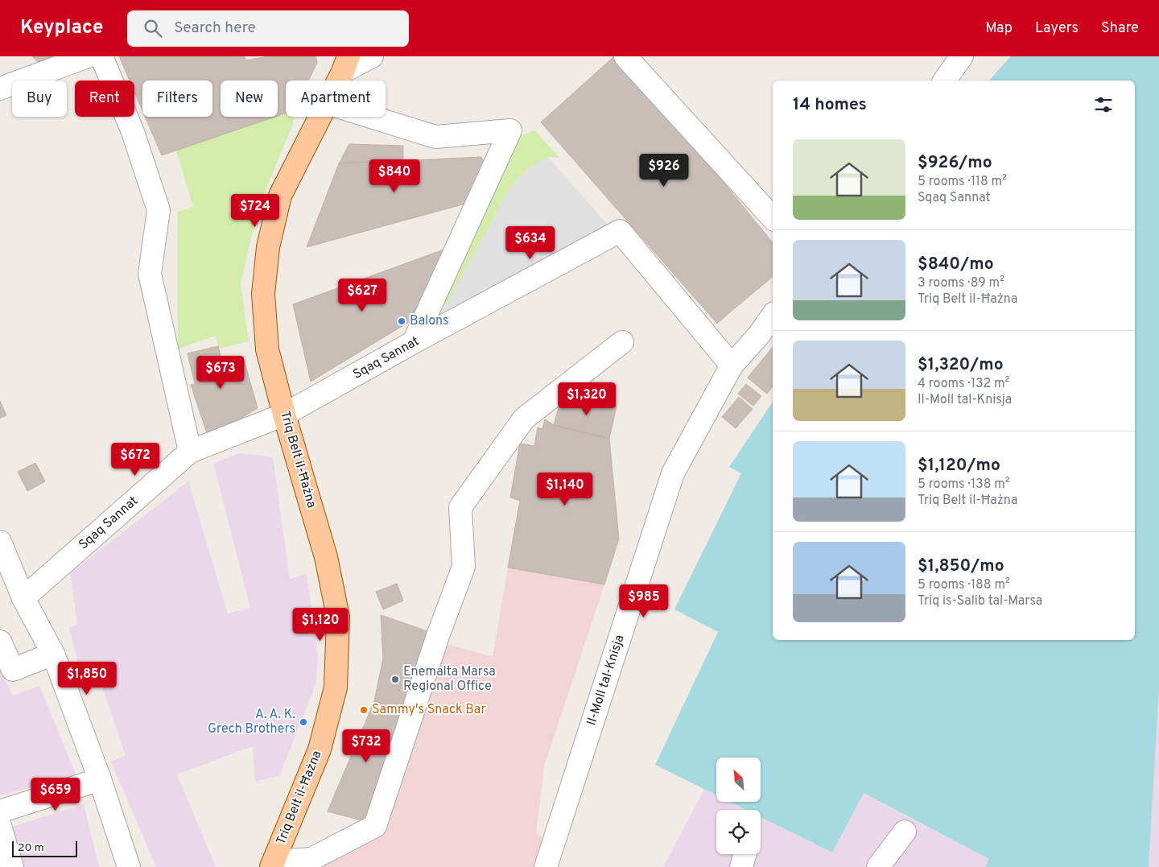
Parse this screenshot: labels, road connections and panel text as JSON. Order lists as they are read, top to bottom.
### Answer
{
  "streets": {
    "main road": ["Triq Belt il-Ħażna"],
    "street": ["Sqaq Sannat", "Il-Moll tal-Knisja"]
  },
  "crossings": [
    ["Sqaq Sannat", "Triq Belt il-Ħażna"],
    ["Sqaq Sannat", "Il-Moll tal-Knisja"]
  ],
  "places": [
    "Balons",
    "Enemalta Marsa Regional Office",
    "Sammy's Snack Bar",
    "A. A. K. Grech Brothers"
  ],
  "scale_bar": "20 m",
  "north": "top left",
  "page": {
    "header": "Keyplace",
    "search": "Search here",
    "nav": ["Map", "Layers", "Share"],
    "chip": [
      "Buy",
      "Rent",
      "Filters",
      "New",
      "Apartment"
    ],
    "heading": "14 homes",
    "list": [
      {
        "name": "$926/mo",
        "note": "5 rooms · 118 m² · Sqaq Sannat"
      },
      {
        "name": "$840/mo",
        "note": "3 rooms · 89 m² · Triq Belt il-Ħażna"
      },
      {
        "name": "$1,320/mo",
        "note": "4 rooms · 132 m² · Il-Moll tal-Knisja"
      },
      {
        "name": "$1,120/mo",
        "note": "5 rooms · 138 m² · Triq Belt il-Ħażna"
      },
      {
        "name": "$1,850/mo",
        "note": "5 rooms · 188 m² · Triq is-Salib tal-Marsa"
      }
    ],
    "price": [
      "$926",
      "$840",
      "$724",
      "$634",
      "$627",
      "$673",
      "$1,320",
      "$672",
      "$1,140",
      "$985",
      "$1,120",
      "$1,850",
      "$732",
      "$659"
    ],
    "scale": "20 m"
  }
}
